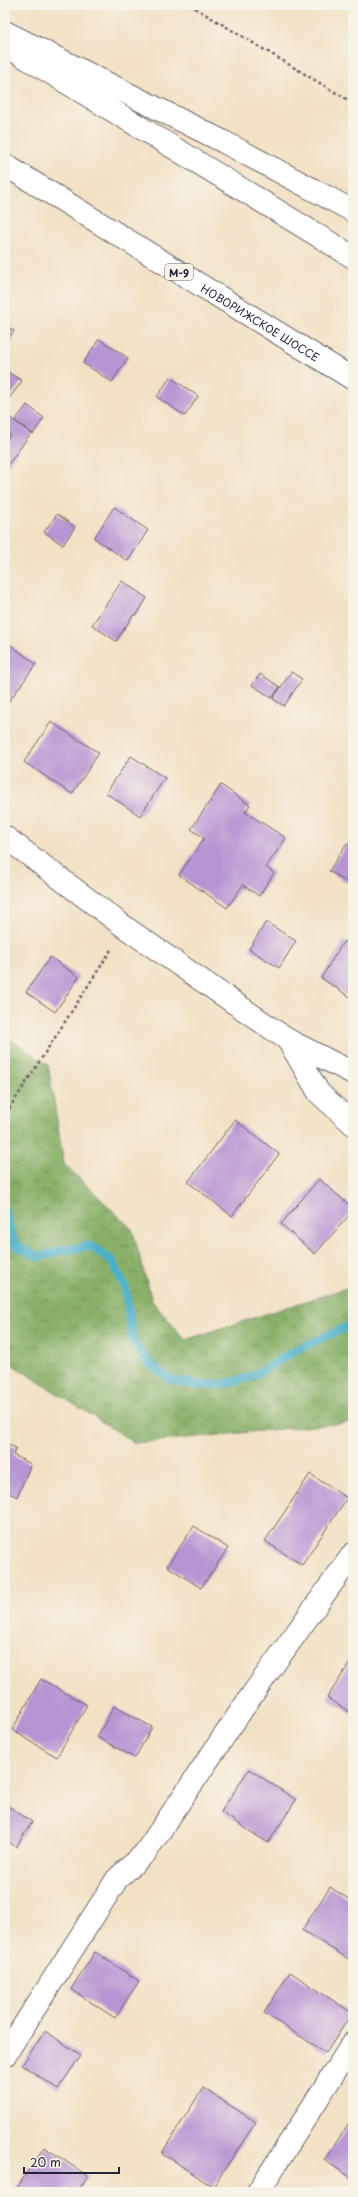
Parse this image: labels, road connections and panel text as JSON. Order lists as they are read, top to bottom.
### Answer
{
  "streets": {
    "main road": ["М-9", "НОВОРИЖСКОЕ ШОССЕ"]
  },
  "scale_bar": "20 m"
}
